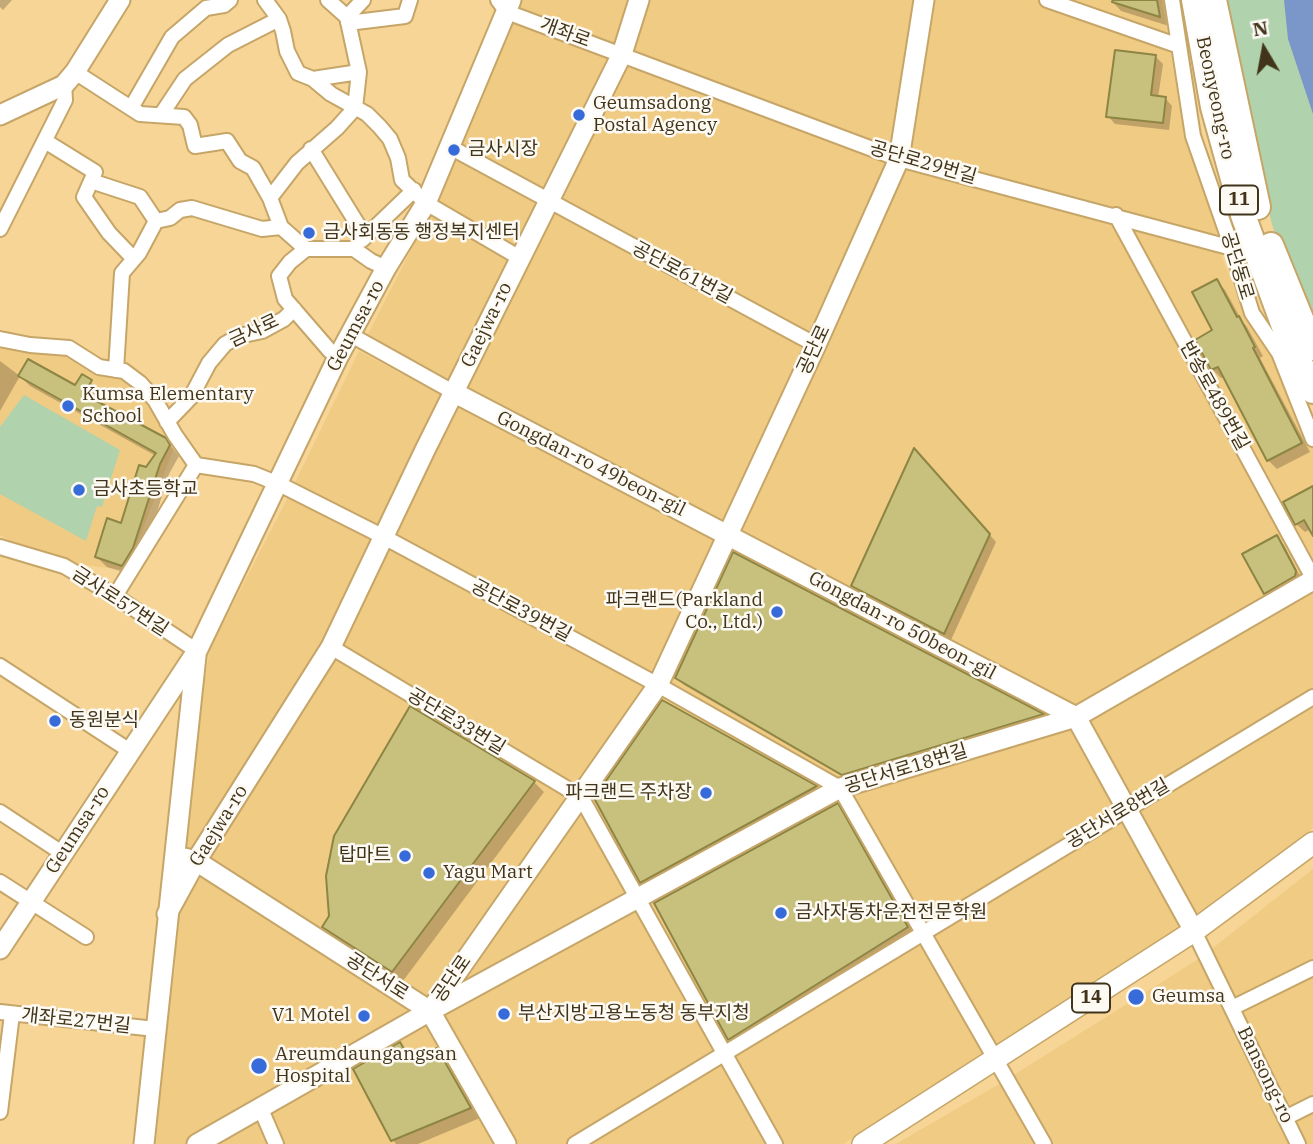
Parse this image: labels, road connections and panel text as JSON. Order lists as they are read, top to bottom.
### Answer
{
  "streets": {
    "highway": ["Beonyeong-ro", "11"],
    "main road": ["14"],
    "street": [
      "개좌로",
      "공단로29번길",
      "공단동로",
      "공단로61번길",
      "Gaejwa-ro",
      "Geumsa-ro",
      "금사로",
      "공단로",
      "반송로489번길",
      "Gongdan-ro 49beon-gil",
      "금사로57번길",
      "공단로39번길",
      "Gongdan-ro 50beon-gil",
      "공단로33번길",
      "공단서로18번길",
      "공단서로8번길",
      "공단서로",
      "개좌로27번길",
      "Bansong-ro"
    ]
  },
  "crossings": [
    ["개좌로", "공단로29번길"],
    ["개좌로", "Gaejwa-ro"],
    ["개좌로", "Geumsa-ro"],
    ["공단로29번길", "공단동로"],
    ["공단로29번길", "Gaejwa-ro"],
    ["공단로29번길", "공단로"],
    ["공단로29번길", "반송로489번길"],
    ["공단로61번길", "Gaejwa-ro"],
    ["공단로61번길", "공단로"],
    ["Gaejwa-ro", "Geumsa-ro"],
    ["Gaejwa-ro", "Gongdan-ro 49beon-gil"],
    ["Gaejwa-ro", "공단로39번길"],
    ["Gaejwa-ro", "공단로33번길"],
    ["Gaejwa-ro", "공단서로"],
    ["Gaejwa-ro", "개좌로27번길"],
    ["Geumsa-ro", "금사로"],
    ["Geumsa-ro", "금사로57번길"],
    ["Geumsa-ro", "공단서로"],
    ["공단로", "Gongdan-ro 49beon-gil"],
    ["공단로", "공단로39번길"],
    ["공단로", "Gongdan-ro 50beon-gil"],
    ["공단로", "공단로33번길"],
    ["공단로", "공단서로18번길"],
    ["공단로", "공단서로"],
    ["반송로489번길", "공단서로18번길"],
    ["Gongdan-ro 49beon-gil", "Gongdan-ro 50beon-gil"],
    ["Gongdan-ro 50beon-gil", "공단서로18번길"],
    ["공단서로18번길", "공단서로"],
    ["14", "Bansong-ro"]
  ],
  "places": [
    "Geumsadong Postal Agency",
    "금사시장",
    "금사회동동 행정복지센터",
    "Kumsa Elementary School",
    "금사초등학교",
    "파크랜드(Parkland Co., Ltd.)",
    "동원분식",
    "파크랜드 주차장",
    "탑마트",
    "Yagu Mart",
    "금사자동차운전전문학원",
    "Geumsa",
    "부산지방고용노동청 동부지청",
    "V1 Motel",
    "Areumdaungangsan Hospital"
  ],
  "north": "top"
}
